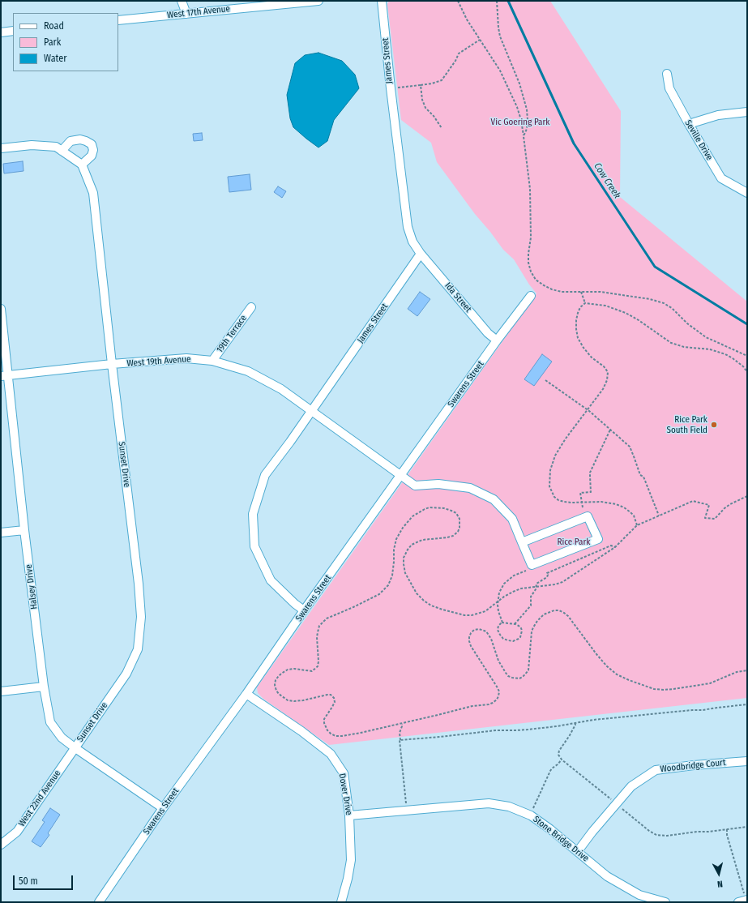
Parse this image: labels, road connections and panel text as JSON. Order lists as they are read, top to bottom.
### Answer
{
  "streets": {
    "street": [
      "West 17th Avenue",
      "James Street",
      "Seville Drive",
      "Ida Street",
      "19th Terrace",
      "West 19th Avenue",
      "Swarens Street",
      "Sunset Drive",
      "Halsey Drive",
      "Woodbridge Court",
      "Dover Drive",
      "West 22nd Avenue",
      "Stone Bridge Drive"
    ]
  },
  "crossings": [
    ["James Street", "Ida Street"],
    ["James Street", "West 19th Avenue"],
    ["James Street", "Swarens Street"],
    ["Ida Street", "Swarens Street"],
    ["19th Terrace", "West 19th Avenue"],
    ["West 19th Avenue", "Swarens Street"],
    ["West 19th Avenue", "Sunset Drive"],
    ["West 19th Avenue", "Halsey Drive"],
    ["Swarens Street", "Halsey Drive"],
    ["Swarens Street", "Dover Drive"],
    ["Sunset Drive", "Halsey Drive"],
    ["Sunset Drive", "West 22nd Avenue"],
    ["Halsey Drive", "West 22nd Avenue"],
    ["Woodbridge Court", "Stone Bridge Drive"],
    ["Dover Drive", "Stone Bridge Drive"]
  ],
  "water": ["Cow Creek"],
  "parks": ["Vic Goering Park", "Rice Park"],
  "places": ["Rice Park South Field"],
  "legend": ["Road", "Park", "Water"],
  "scale_bar": "50 m",
  "north": "bottom"
}
